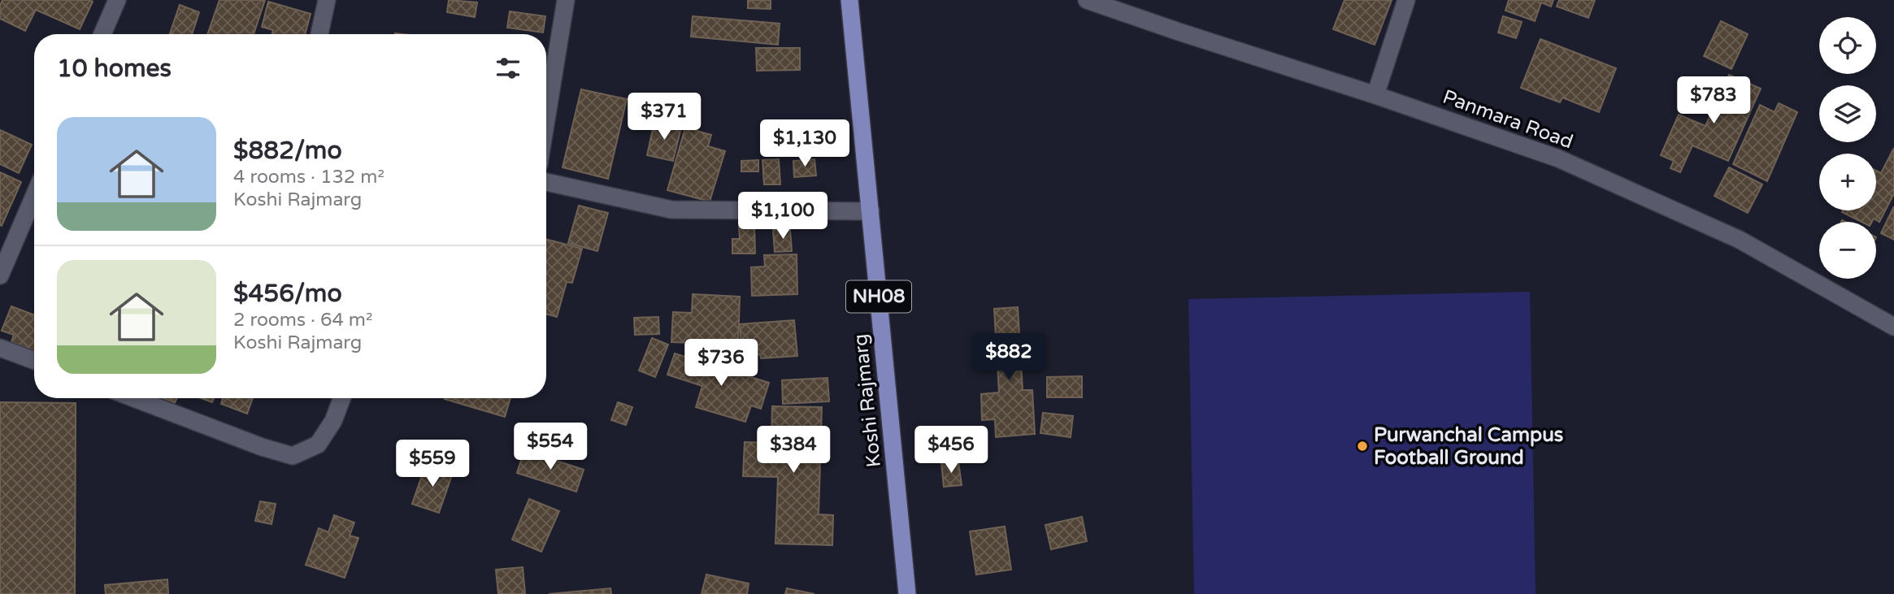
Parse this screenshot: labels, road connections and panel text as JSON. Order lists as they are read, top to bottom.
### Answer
{
  "streets": {
    "main road": ["NH08", "Koshi Rajmarg"],
    "street": ["Panmara Road"]
  },
  "places": ["Purwanchal Campus Football Ground"],
  "page": {
    "map_buttons": ["+", "−"],
    "heading": "10 homes",
    "price": [
      "$783",
      "$371",
      "$1,130",
      "$1,100",
      "$882",
      "$736",
      "$554",
      "$384",
      "$456",
      "$559"
    ],
    "list": [
      {
        "name": "$882/mo",
        "note": "4 rooms · 132 m² · Koshi Rajmarg"
      },
      {
        "name": "$456/mo",
        "note": "2 rooms · 64 m² · Koshi Rajmarg"
      }
    ]
  }
}
